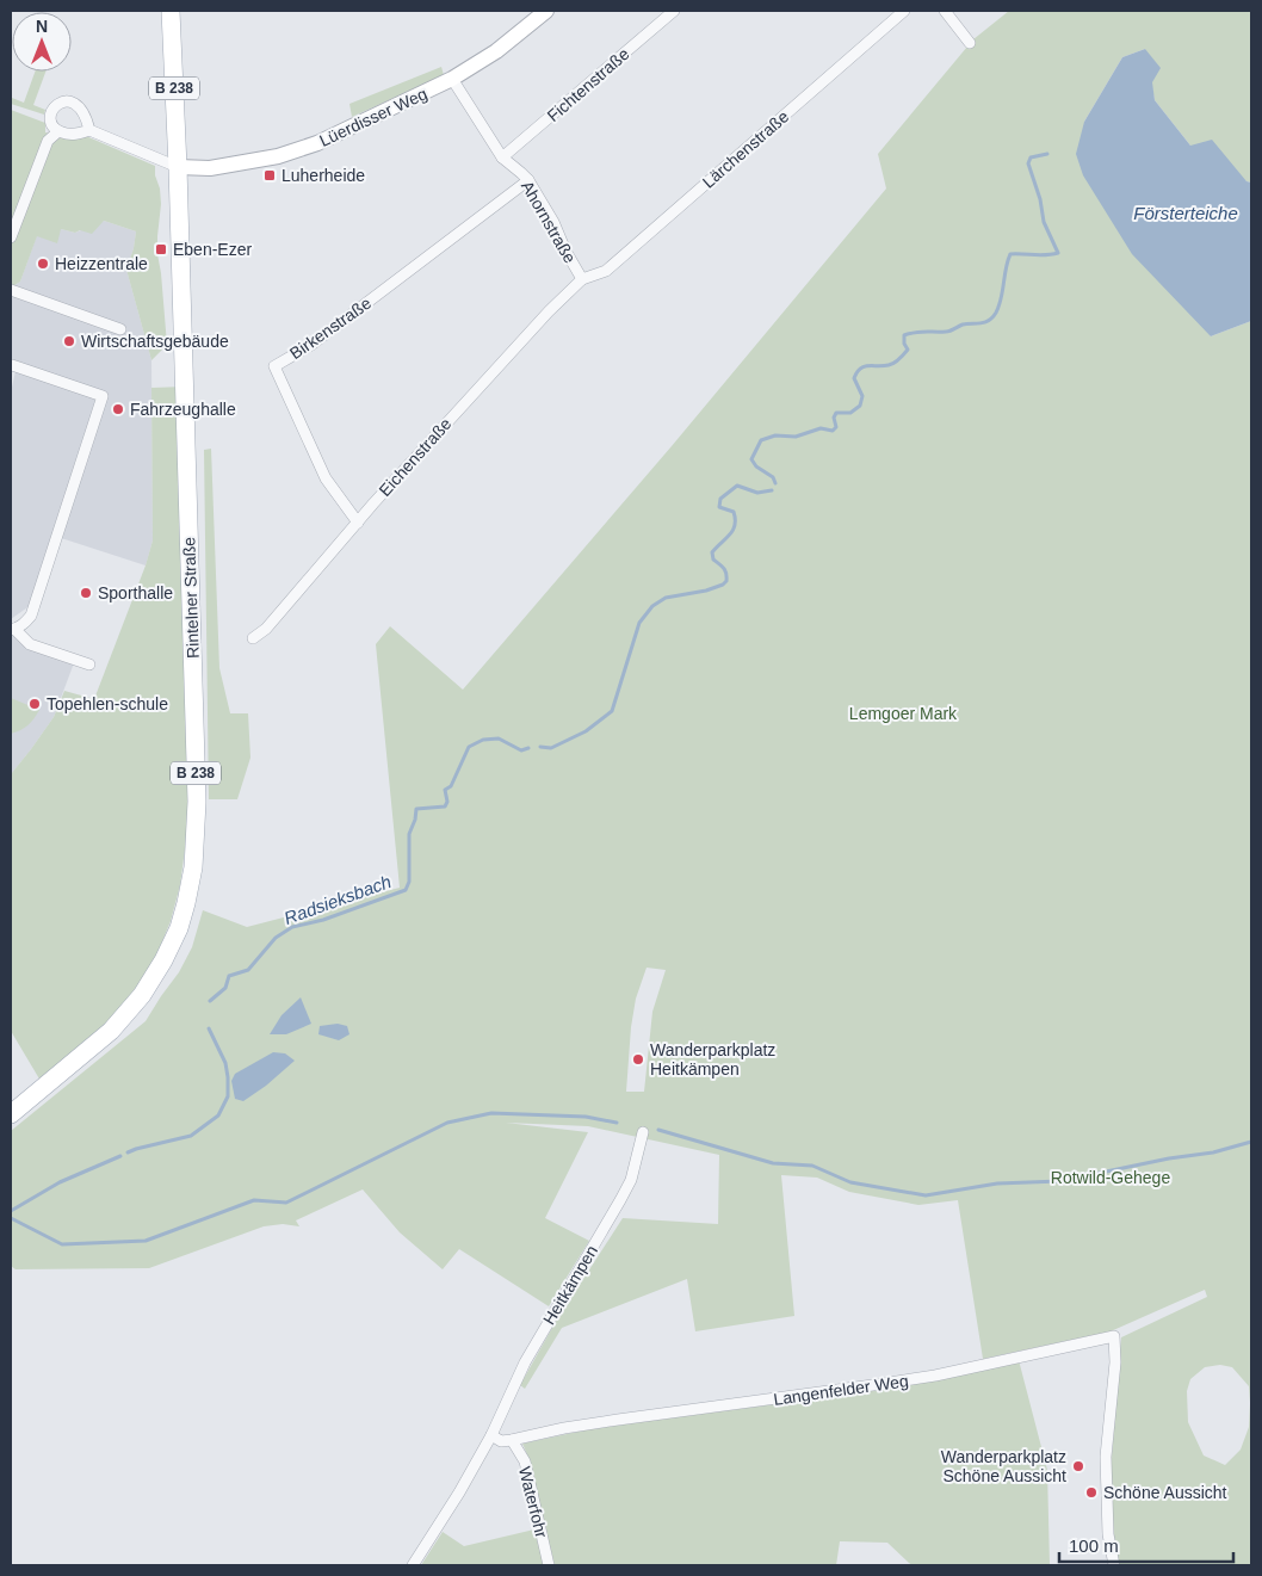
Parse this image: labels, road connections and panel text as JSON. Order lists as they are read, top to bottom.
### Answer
{
  "streets": {
    "main road": ["B 238", "Lüerdisser Weg", "Rintelner Straße"],
    "street": [
      "Fichtenstraße",
      "Lärchenstraße",
      "Ahornstraße",
      "Birkenstraße",
      "Eichenstraße",
      "Heitkämpen",
      "Langenfelder Weg",
      "Waterfohr"
    ]
  },
  "crossings": [
    ["Fichtenstraße", "Ahornstraße"],
    ["Lüerdisser Weg", "Ahornstraße"],
    ["Lüerdisser Weg", "Rintelner Straße"],
    ["Lärchenstraße", "Ahornstraße"],
    ["Lärchenstraße", "Eichenstraße"],
    ["Ahornstraße", "Birkenstraße"],
    ["Ahornstraße", "Eichenstraße"],
    ["Birkenstraße", "Eichenstraße"],
    ["Langenfelder Weg", "Waterfohr"]
  ],
  "water": ["Försterteiche", "Radsieksbach"],
  "parks": ["Lemgoer Mark", "Rotwild-Gehege"],
  "places": {
    "transit": ["Luherheide", "Eben-Ezer"],
    "other": [
      "Heizzentrale",
      "Wirtschaftsgebäude",
      "Fahrzeughalle",
      "Sporthalle",
      "Topehlen-schule",
      "Wanderparkplatz Heitkämpen",
      "Wanderparkplatz Schöne Aussicht",
      "Schöne Aussicht"
    ]
  },
  "scale_bar": "100 m",
  "north": "top"
}
